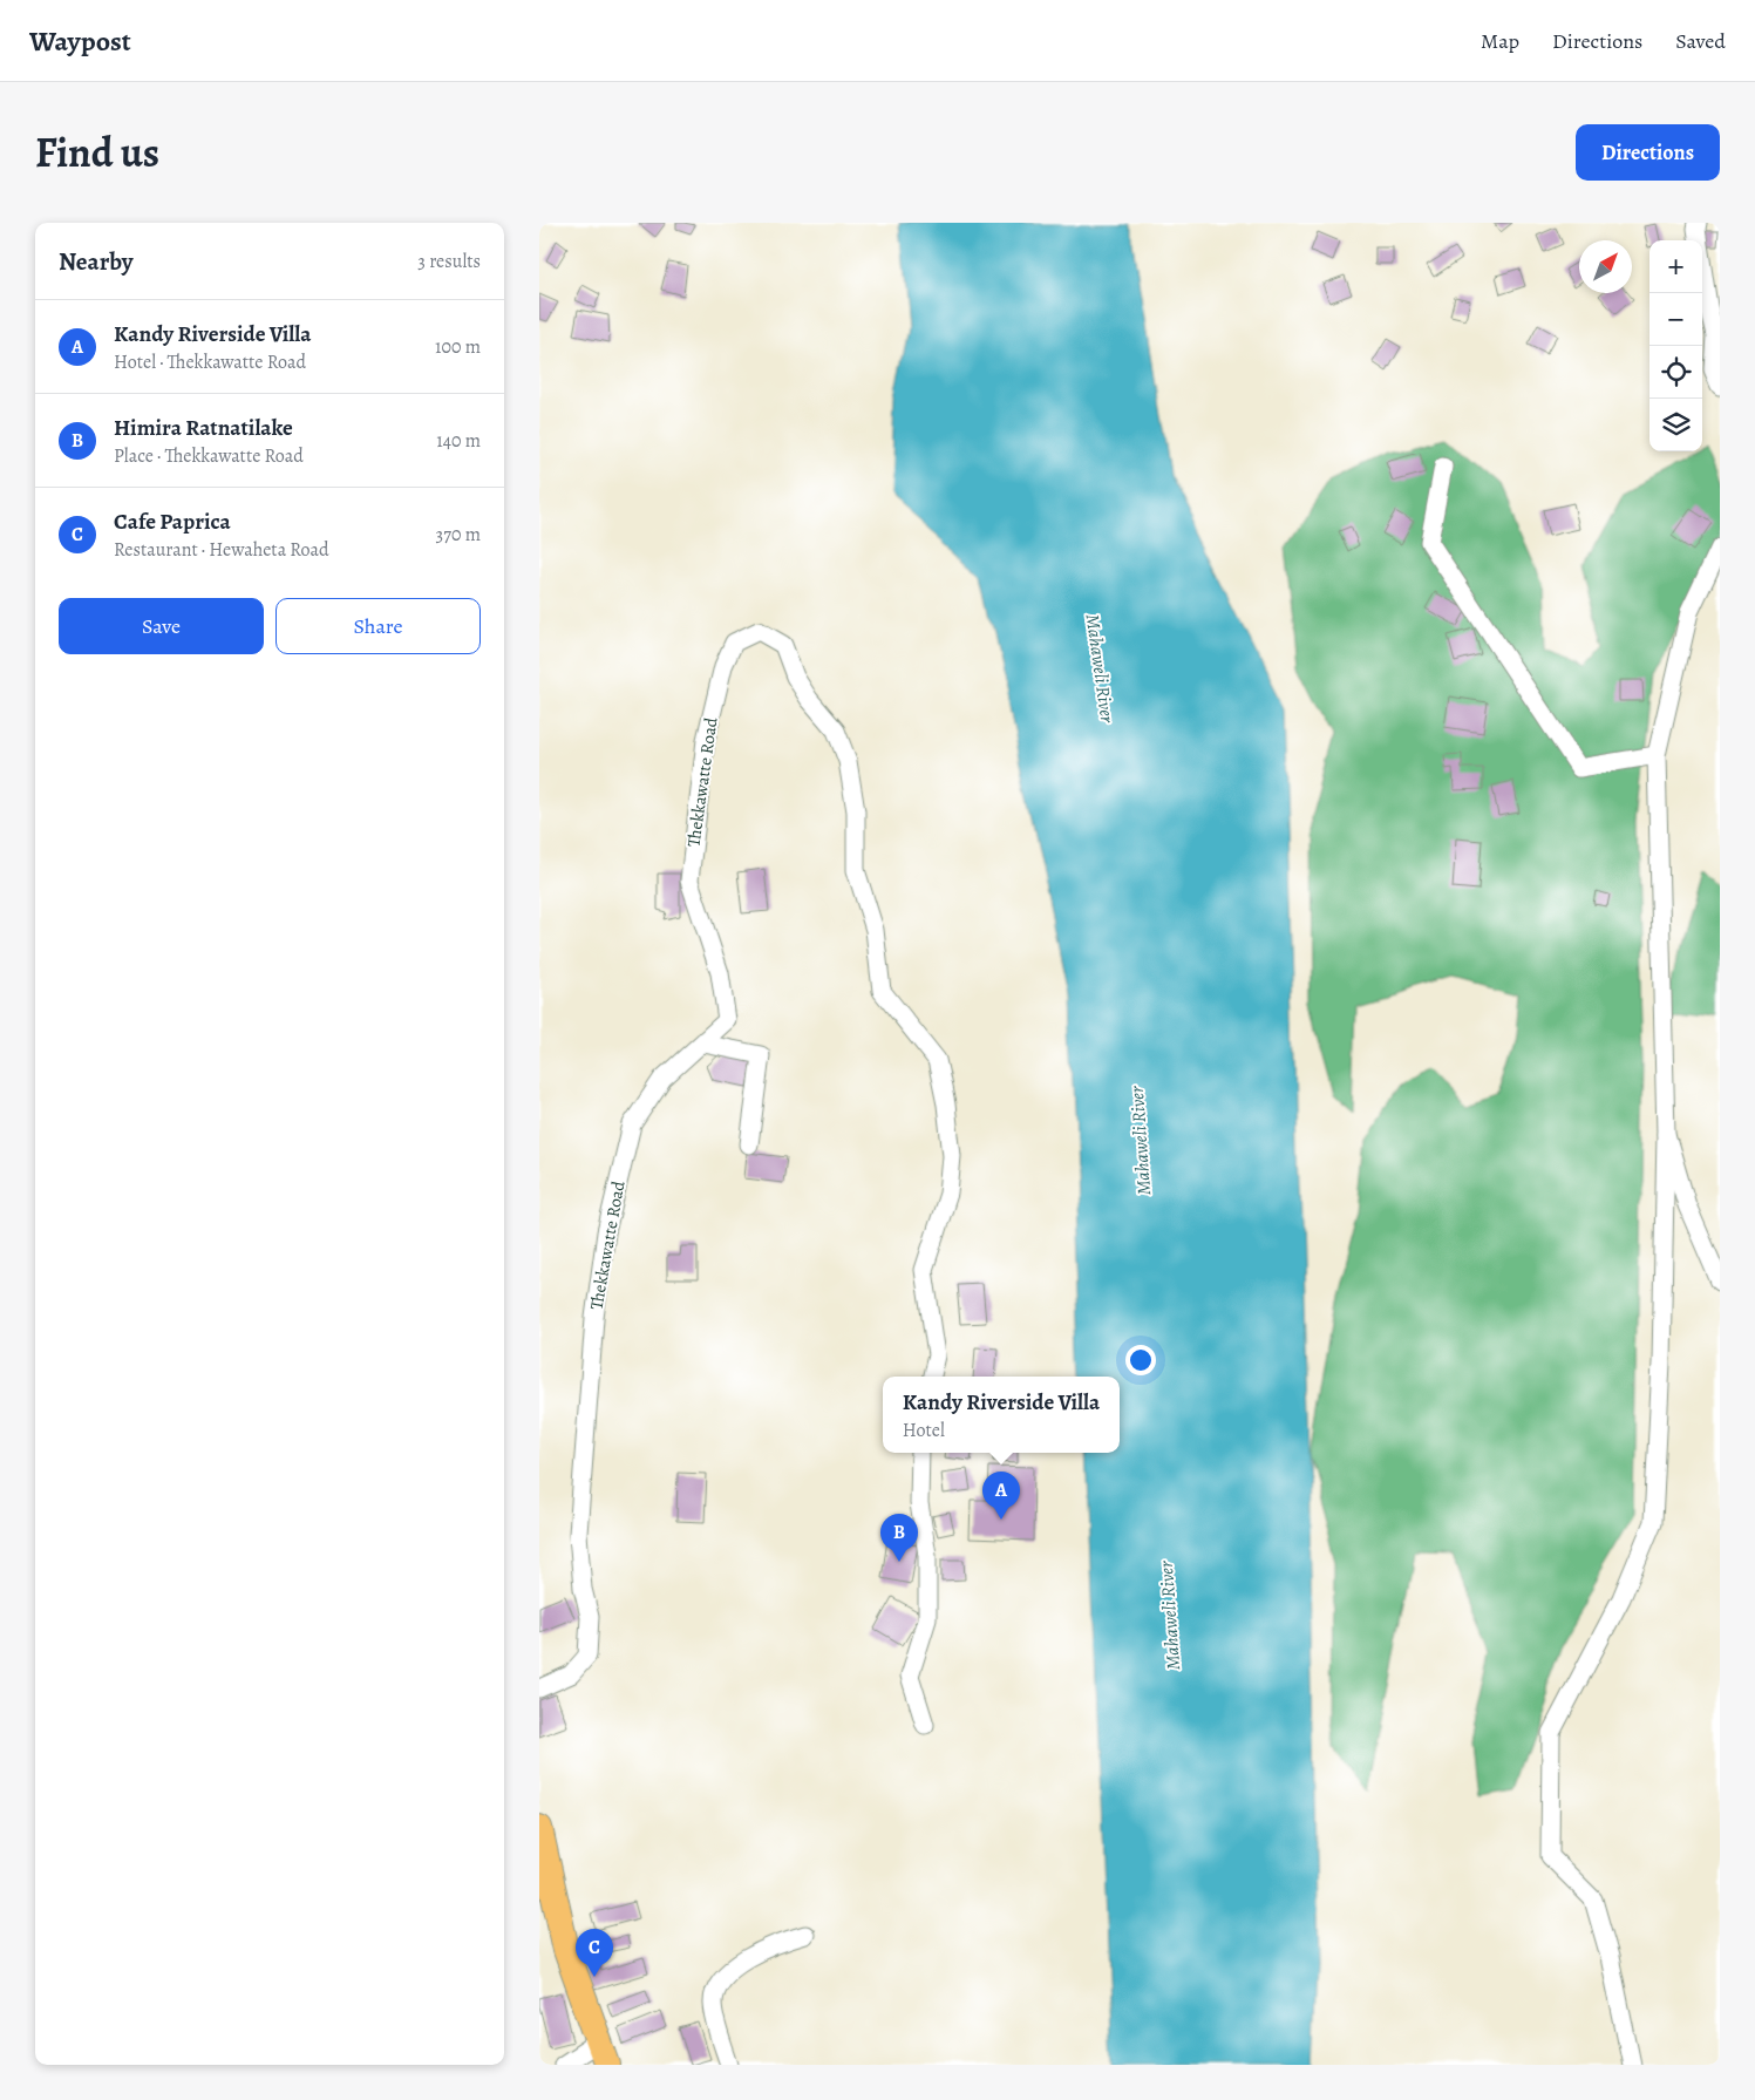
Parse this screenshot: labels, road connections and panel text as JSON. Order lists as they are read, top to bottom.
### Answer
{
  "streets": {
    "street": ["Thekkawatte Road"]
  },
  "water": ["Mahaweli River"],
  "north": "top right",
  "page": {
    "header": "Waypost",
    "nav": ["Map", "Directions", "Saved"],
    "title": "Find us",
    "buttons": [
      "Directions",
      ["Save", "Share"]
    ],
    "heading": ["Nearby", "3 results"],
    "map_buttons": ["+", "−"],
    "list": [
      {
        "mark": "A",
        "name": "Kandy Riverside Villa",
        "note": "Hotel · Thekkawatte Road",
        "value": "100 m"
      },
      {
        "mark": "B",
        "name": "Himira Ratnatilake",
        "note": "Place · Thekkawatte Road",
        "value": "140 m"
      },
      {
        "mark": "C",
        "name": "Cafe Paprica",
        "note": "Restaurant · Hewaheta Road",
        "value": "370 m"
      }
    ],
    "popup": ["Kandy Riverside Villa", "Hotel"],
    "pins": ["A", "B", "C"]
  }
}
